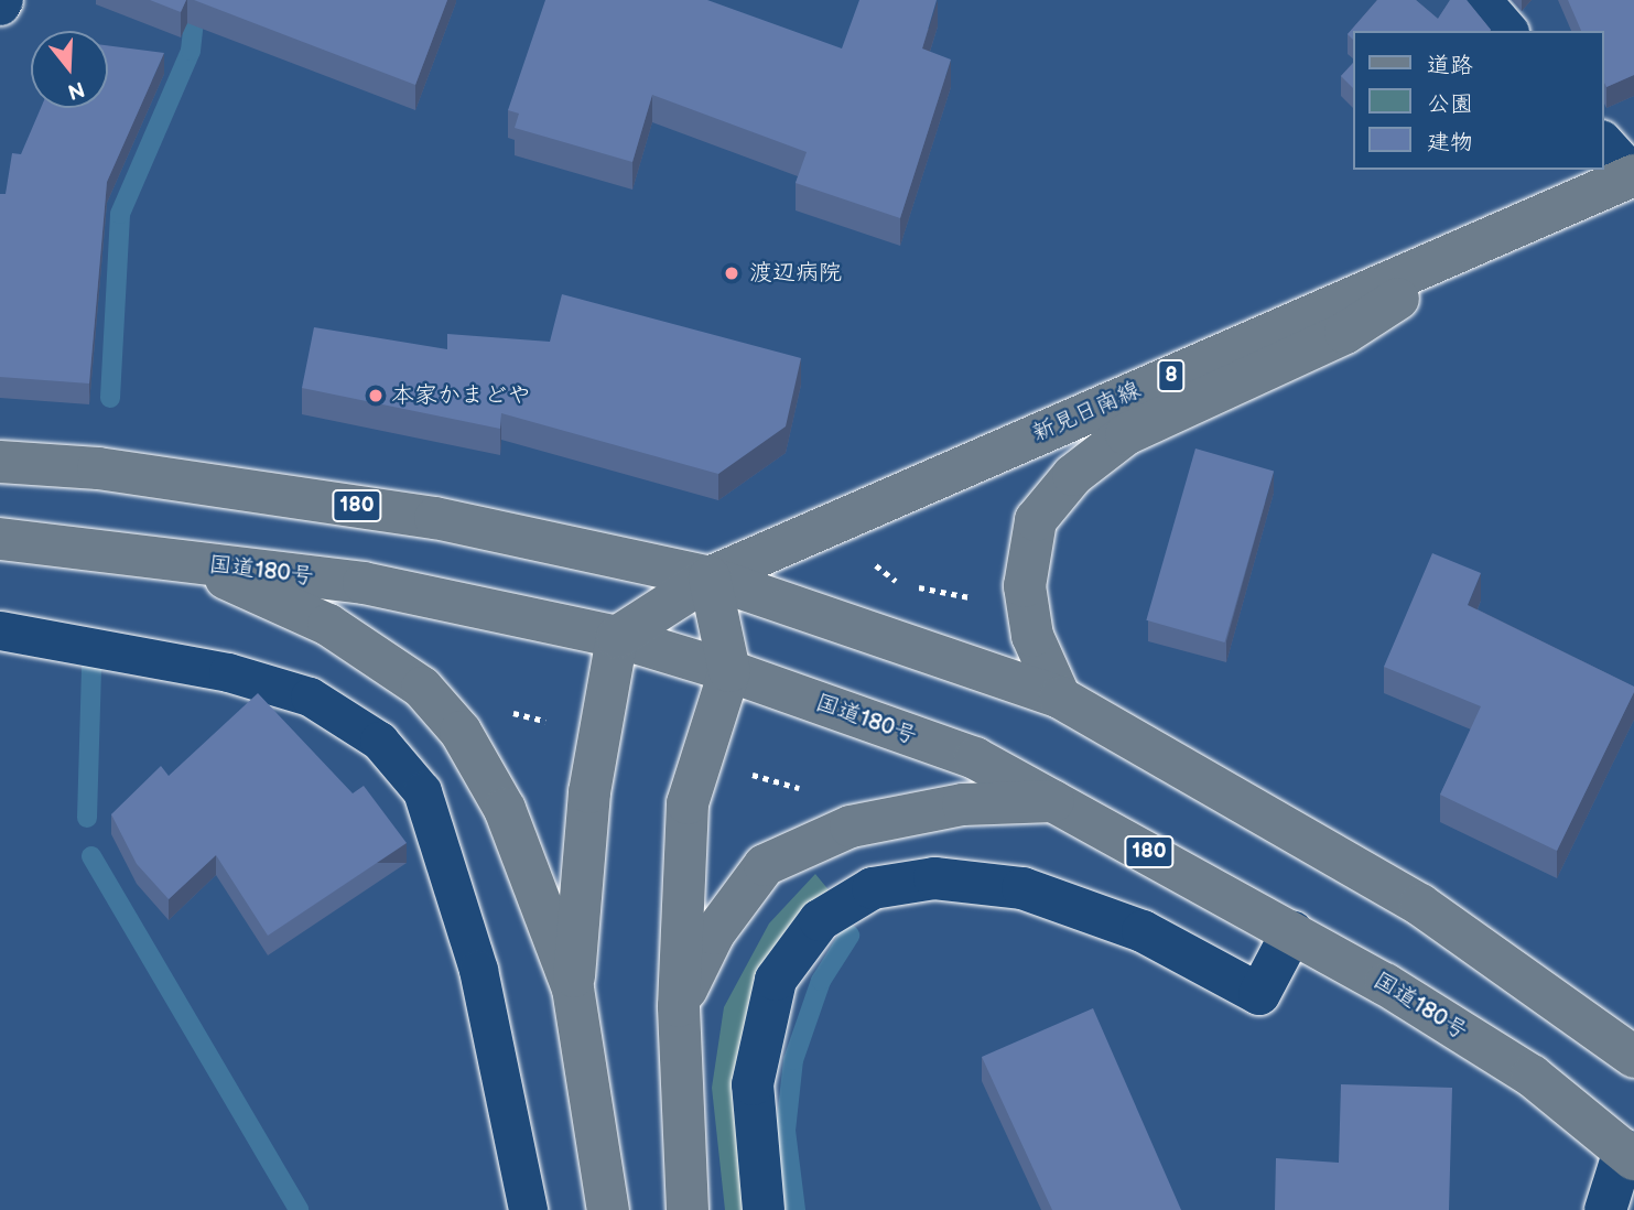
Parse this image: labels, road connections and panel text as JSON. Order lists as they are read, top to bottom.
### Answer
{
  "streets": {
    "main road": [
      "8",
      "新見日南線",
      "180",
      "国道180号"
    ]
  },
  "crossings": [
    ["8", "新見日南線"],
    ["8", "180"],
    ["新見日南線", "180"],
    ["新見日南線", "国道180号"]
  ],
  "places": ["渡辺病院", "本家かまどや"],
  "legend": ["道路", "公園", "建物"],
  "north": "bottom"
}
